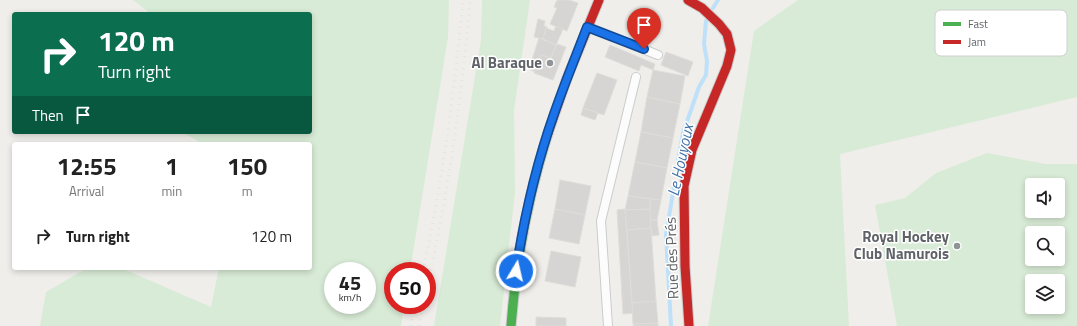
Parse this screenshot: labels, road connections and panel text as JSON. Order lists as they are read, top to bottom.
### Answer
{
  "streets": {
    "street": ["Rue des Prés"]
  },
  "water": ["Le Houyoux"],
  "places": ["Al Baraque", "Royal Hockey Club Namurois"],
  "legend": ["Fast", "Jam"],
  "page": {
    "turn": ["120 m", "Turn right"],
    "then": "Then",
    "eta": [
      "12:55",
      "Arrival",
      "1",
      "min",
      "150",
      "m"
    ],
    "list": [
      {
        "name": "Turn right",
        "value": "120 m"
      }
    ],
    "speed": "45 km/h",
    "limit": "50"
  }
}
